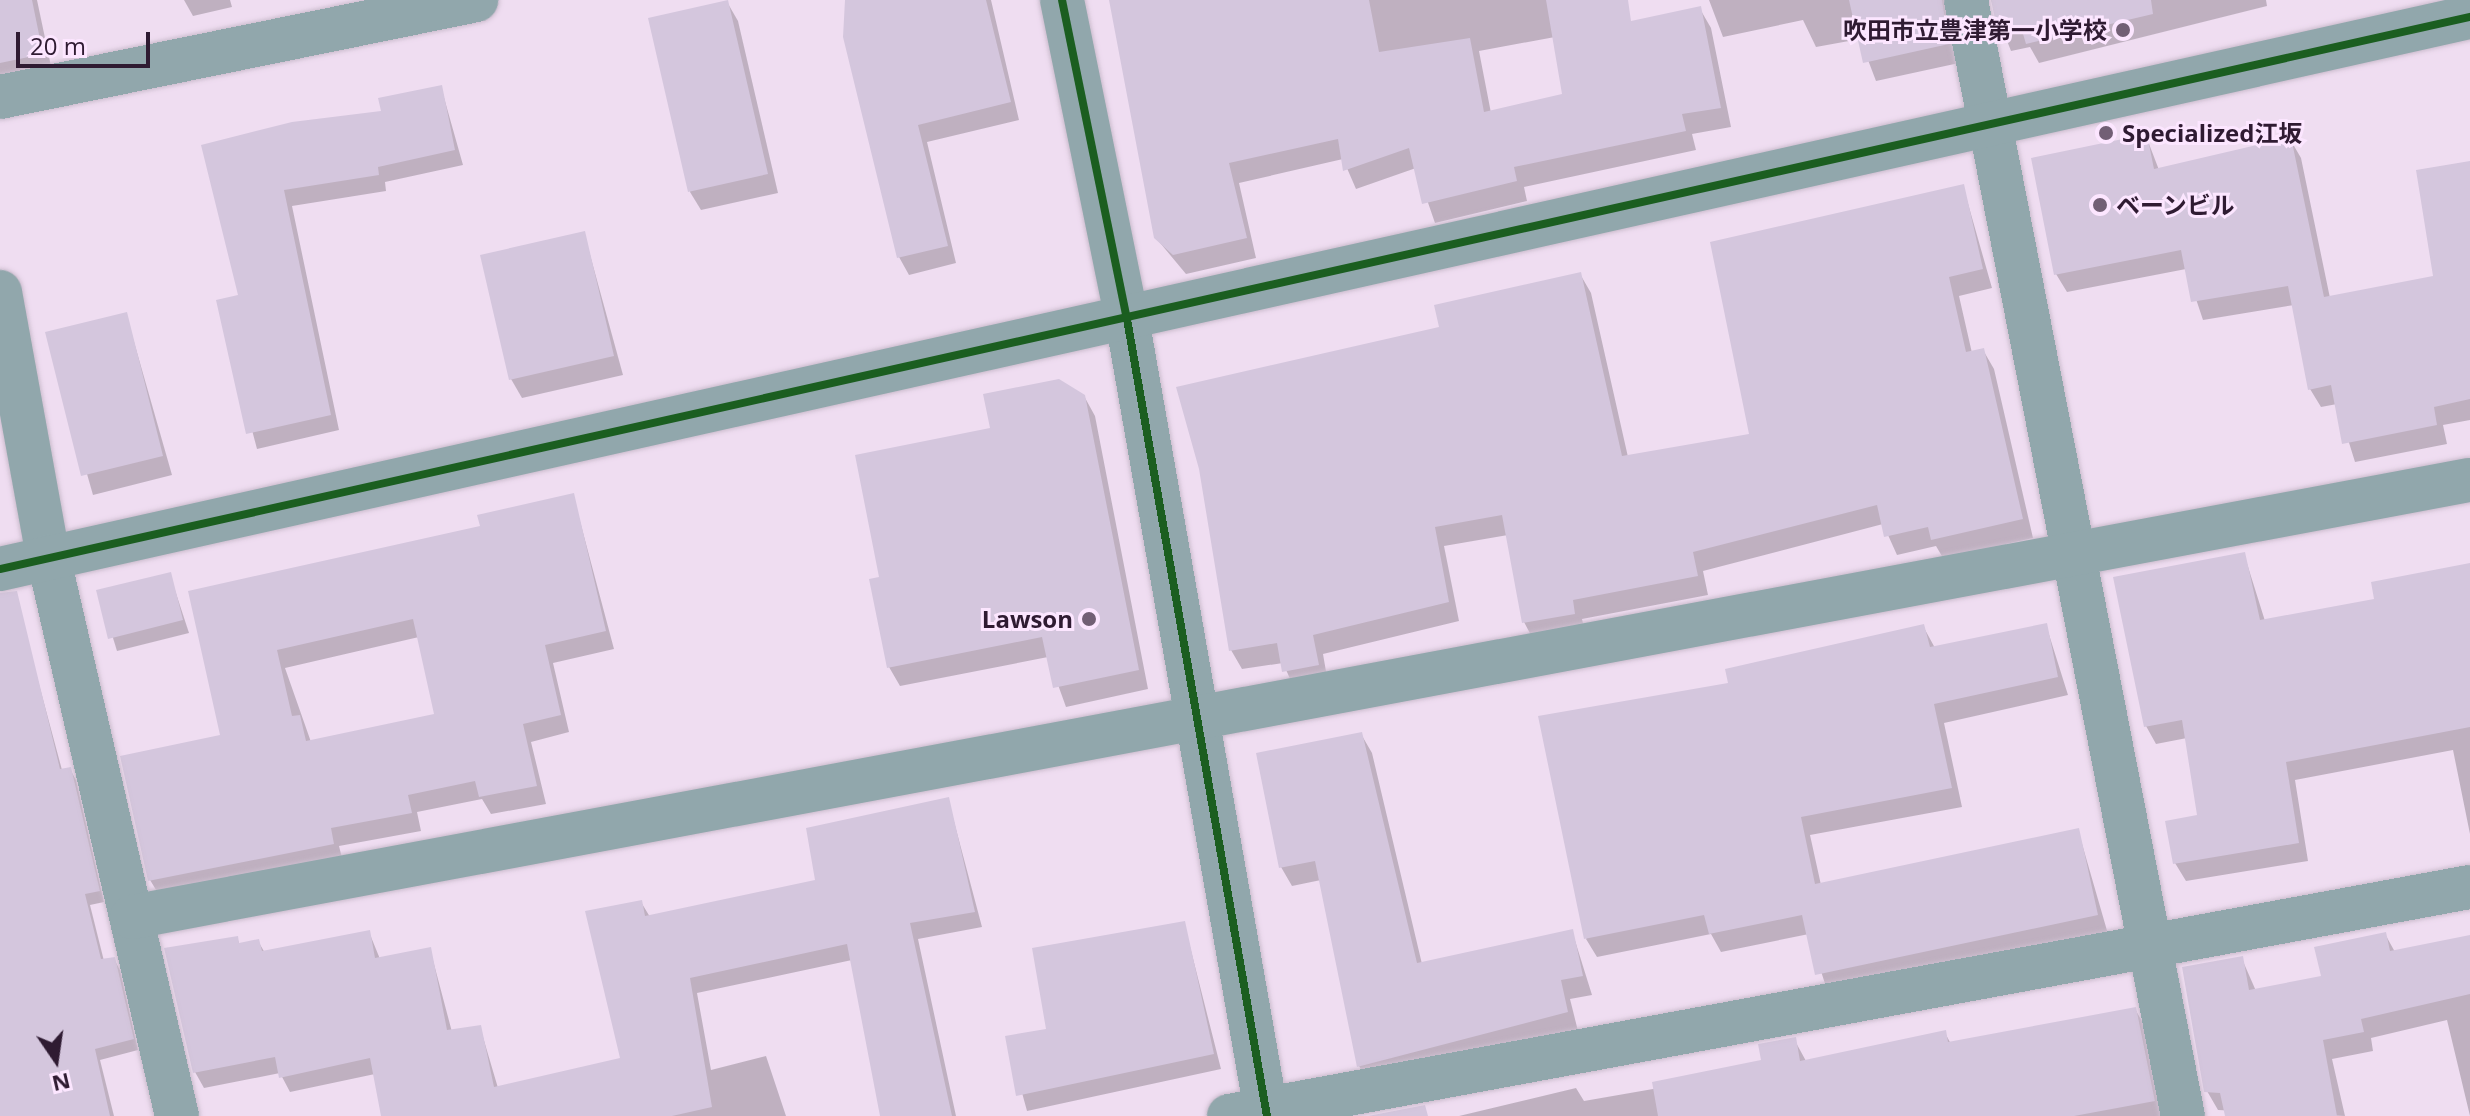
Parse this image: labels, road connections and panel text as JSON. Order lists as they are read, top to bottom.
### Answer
{
  "places": [
    "吹田市立豊津第一小学校",
    "Specialized江坂",
    "ベーンビル",
    "Lawson"
  ],
  "scale_bar": "20 m",
  "north": "bottom"
}
